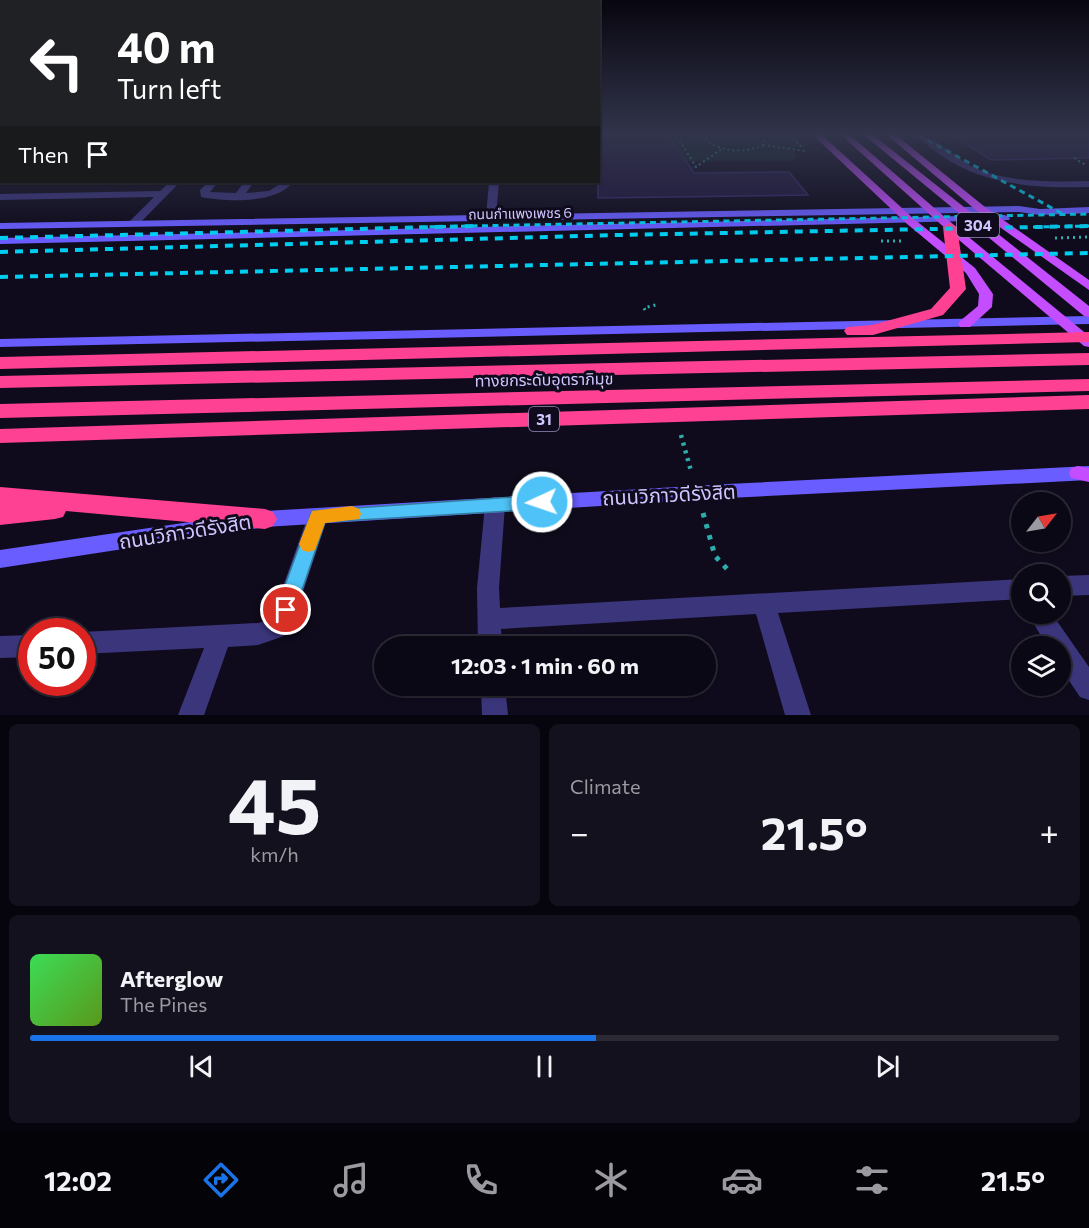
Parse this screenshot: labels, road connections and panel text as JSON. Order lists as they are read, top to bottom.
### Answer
{
  "streets": {
    "highway": ["ทางยกระดับอุตราภิมุข", "31"],
    "main road": ["ถนนกำแพงเพชร 6", "304", "ถนนวิภาวดีรังสิต"]
  },
  "north": "top right",
  "page": {
    "turn": ["40 m", "Turn left"],
    "then": "Then",
    "limit": "50",
    "trip": "12:03 · 1 min · 60 m",
    "tile": [
      ["45", "km/h"],
      "Climate"
    ],
    "heat": ["−", "21.5°", "+"],
    "song": ["Afterglow", "The Pines"],
    "tabs": ["12:02", "21.5°"]
  }
}
